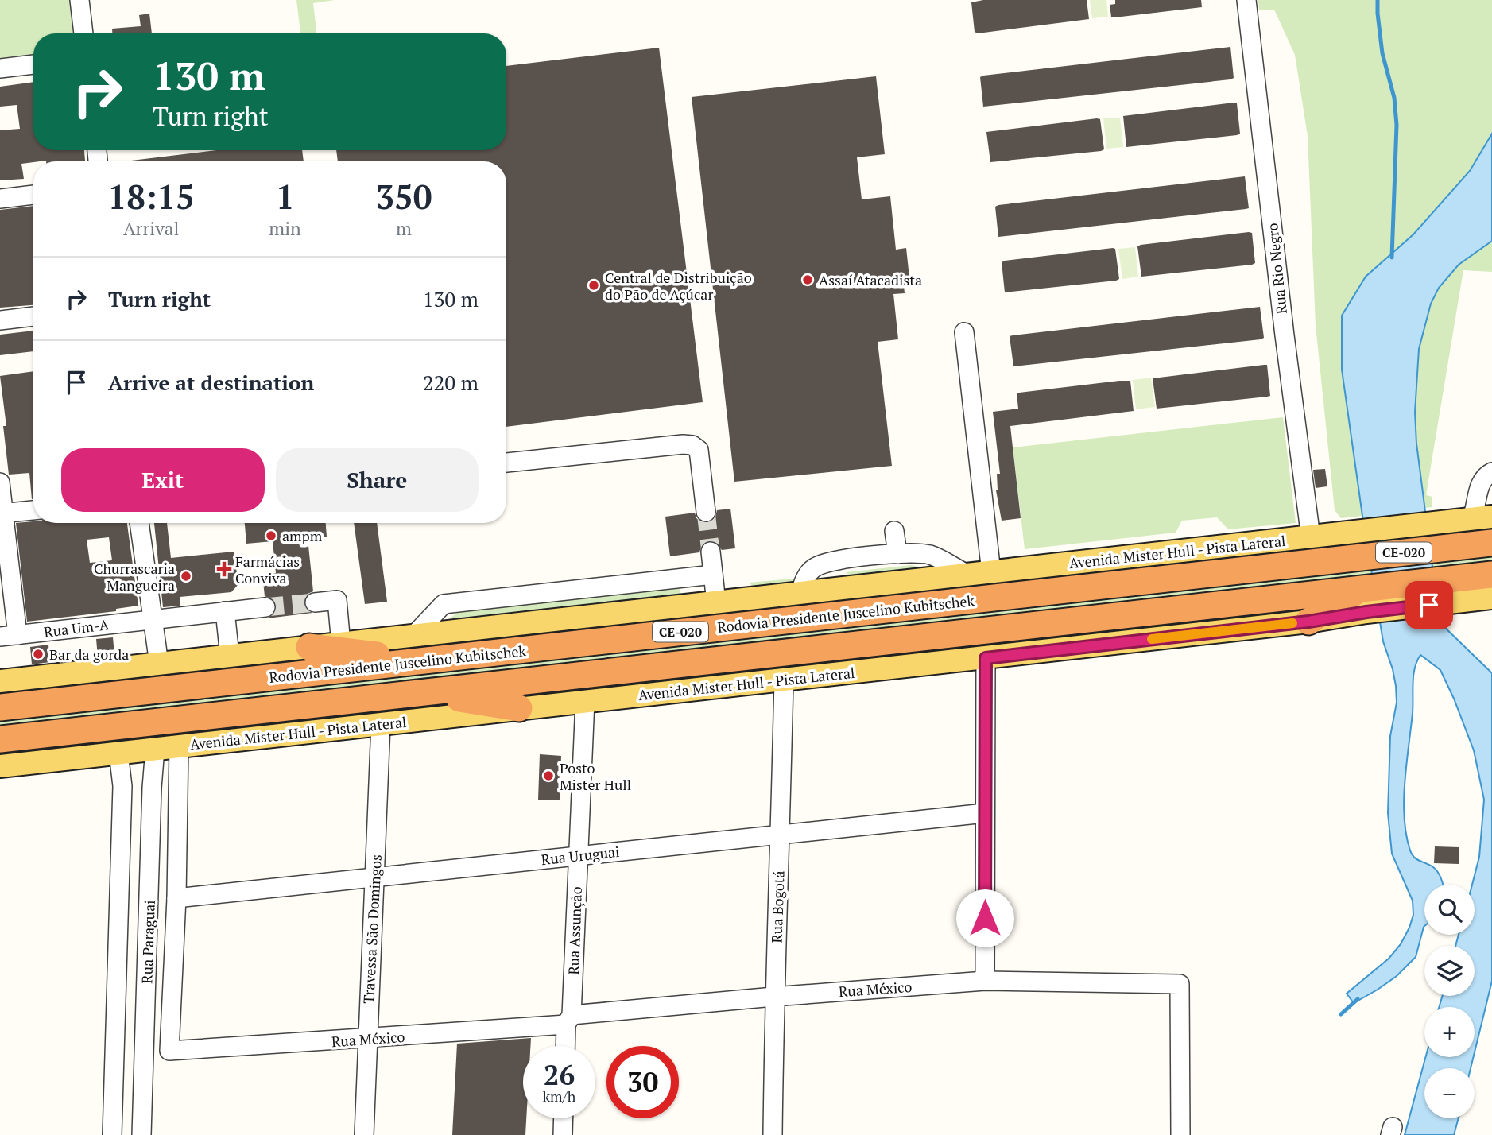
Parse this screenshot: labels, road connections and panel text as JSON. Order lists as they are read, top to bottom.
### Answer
{
  "streets": {
    "highway": ["CE-020", "Rodovia Presidente Juscelino Kubitschek"],
    "main road": ["Avenida Mister Hull - Pista Lateral"],
    "street": [
      "Rua Rio Negro",
      "Rua Um-A",
      "Rua Uruguai",
      "Rua Bogotá",
      "Travessa São Domingos",
      "Rua Assunção",
      "Rua Paraguai",
      "Rua México"
    ]
  },
  "crossings": [
    ["Rua Rio Negro", "Avenida Mister Hull - Pista Lateral"],
    ["Avenida Mister Hull - Pista Lateral", "Rua Bogotá"],
    ["Avenida Mister Hull - Pista Lateral", "Travessa São Domingos"],
    ["Avenida Mister Hull - Pista Lateral", "Rua Assunção"],
    ["Avenida Mister Hull - Pista Lateral", "Rua Paraguai"],
    ["Rua Uruguai", "Rua Bogotá"],
    ["Rua Uruguai", "Travessa São Domingos"],
    ["Rua Uruguai", "Rua Assunção"],
    ["Rua Uruguai", "Rua México"],
    ["Rua Bogotá", "Rua México"],
    ["Travessa São Domingos", "Rua México"],
    ["Rua Assunção", "Rua México"]
  ],
  "places": {
    "other": [
      "Assaí Atacadista",
      "Central de Distribuição do Pão de Açúcar",
      "ampm",
      "Churrascaria Mangueira",
      "Bar da gorda",
      "Posto Mister Hull"
    ],
    "health": ["Farmácias Conviva"]
  },
  "page": {
    "turn": ["130 m", "Turn right"],
    "eta": [
      "18:15",
      "Arrival",
      "1",
      "min",
      "350",
      "m"
    ],
    "list": [
      {
        "name": "Turn right",
        "value": "130 m"
      },
      {
        "name": "Arrive at destination",
        "value": "220 m"
      }
    ],
    "buttons": ["Exit", "Share"],
    "map_buttons": ["+", "−"],
    "speed": "26 km/h",
    "limit": "30"
  }
}
